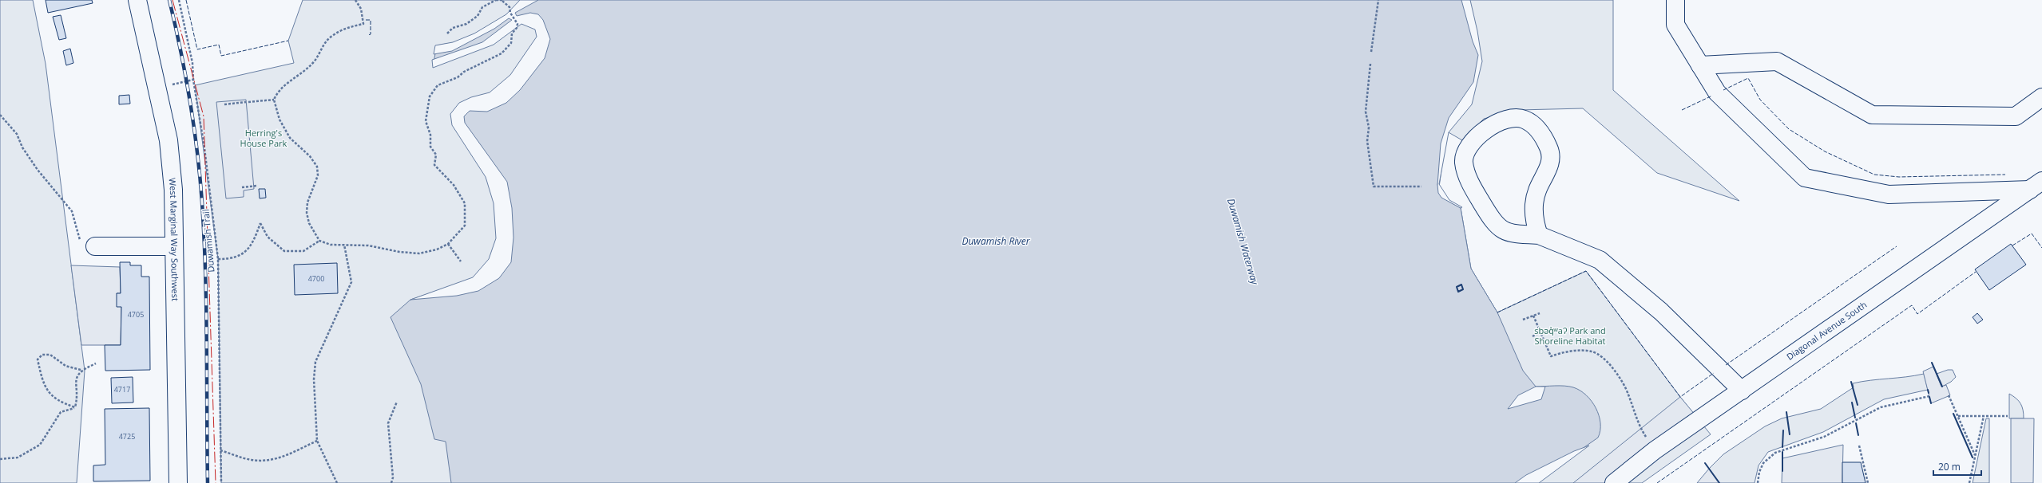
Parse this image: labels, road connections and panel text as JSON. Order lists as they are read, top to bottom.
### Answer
{
  "streets": {
    "street": ["West Marginal Way Southwest", "Diagonal Avenue South"],
    "path": ["Duwamish Trail"]
  },
  "water": ["Duwamish River", "Duwamish Waterway"],
  "parks": ["Herring's House Park", "sbəq̓ʷaʔ Park and Shoreline Habitat"],
  "house_numbers": [
    "4700",
    "4705",
    "4717",
    "4725"
  ],
  "scale_bar": "20 m"
}
